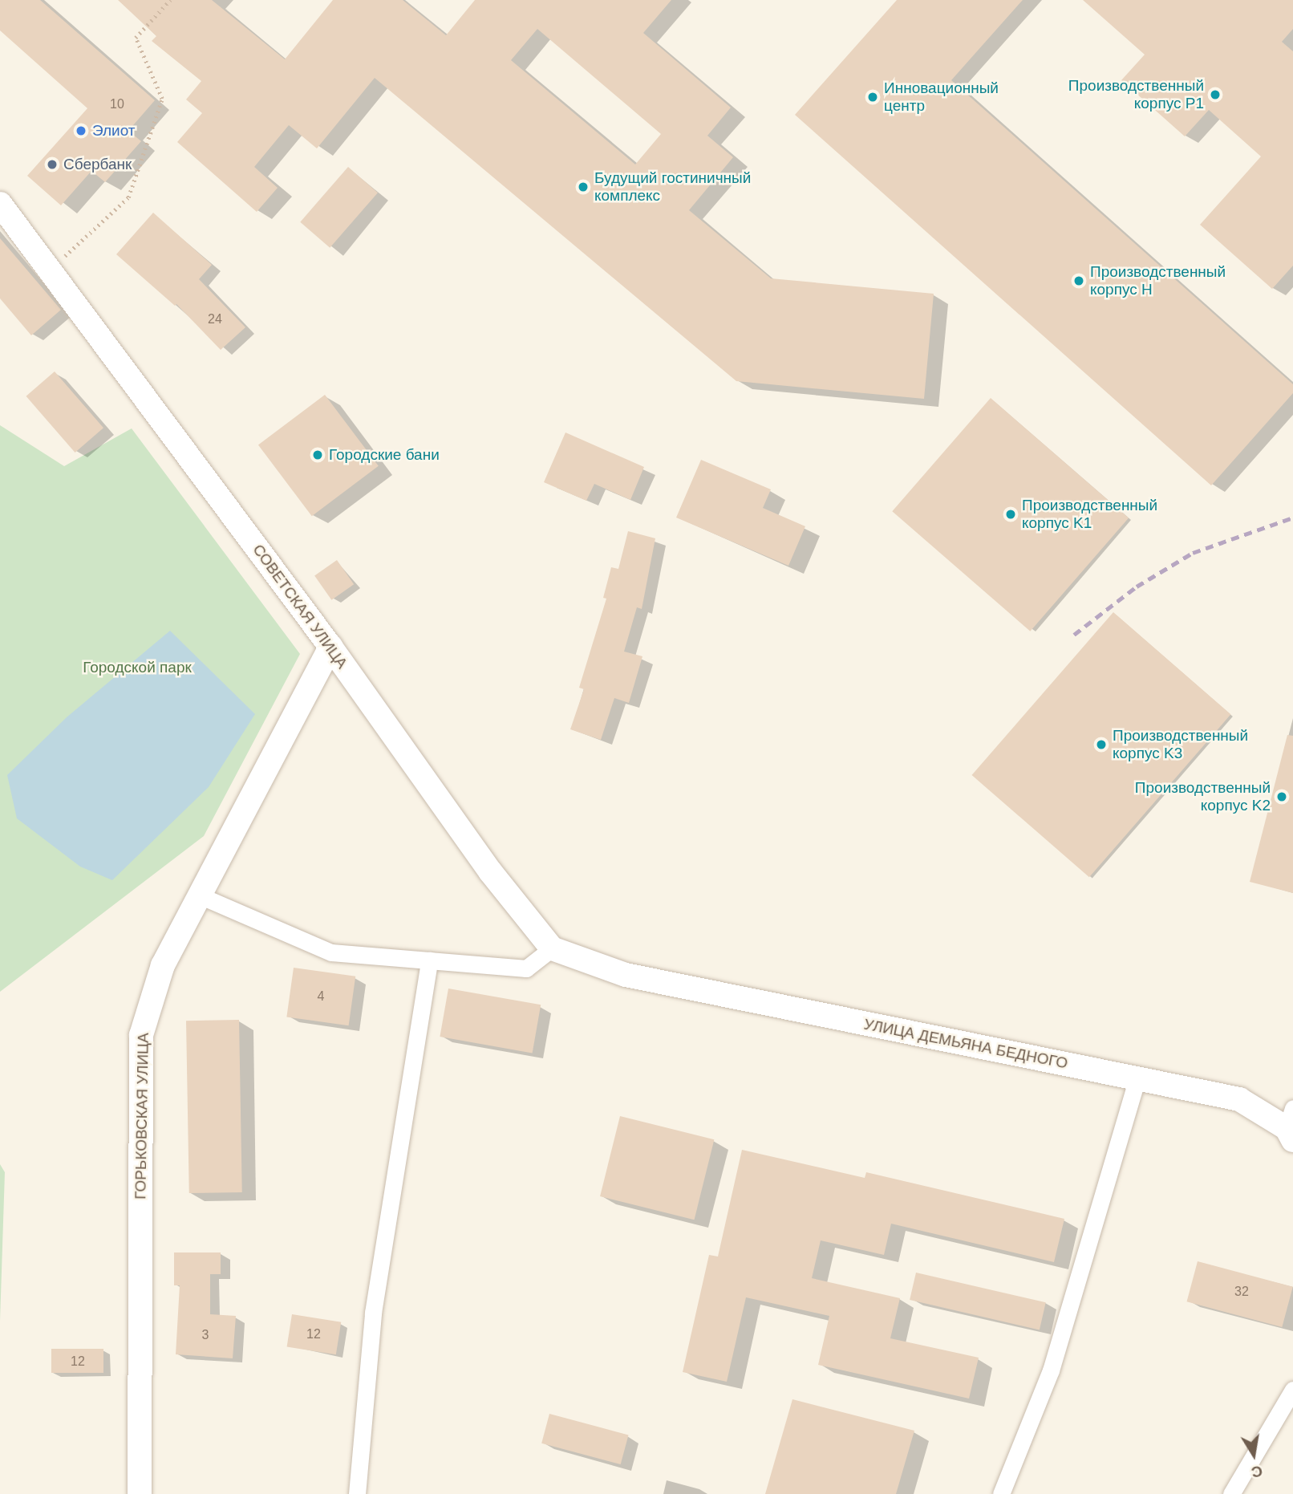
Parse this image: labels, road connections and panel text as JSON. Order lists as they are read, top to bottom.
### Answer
{
  "streets": {
    "main road": ["СОВЕТСКАЯ УЛИЦА", "УЛИЦА ДЕМЬЯНА БЕДНОГО", "ГОРЬКОВСКАЯ УЛИЦА"]
  },
  "crossings": [
    ["СОВЕТСКАЯ УЛИЦА", "УЛИЦА ДЕМЬЯНА БЕДНОГО"],
    ["СОВЕТСКАЯ УЛИЦА", "ГОРЬКОВСКАЯ УЛИЦА"]
  ],
  "parks": ["Городской парк"],
  "places": [
    "Производственный корпус P1",
    "Инновационный центр",
    "Элиот",
    "Сбербанк",
    "Будущий гостиничный комплекс",
    "Производственный корпус H",
    "Городские бани",
    "Производственный корпус K1",
    "Производственный корпус K3",
    "Производственный корпус K2"
  ],
  "house_numbers": [
    "10",
    "24",
    "4",
    "32",
    "12",
    "3",
    "12"
  ],
  "north": "bottom"
}
